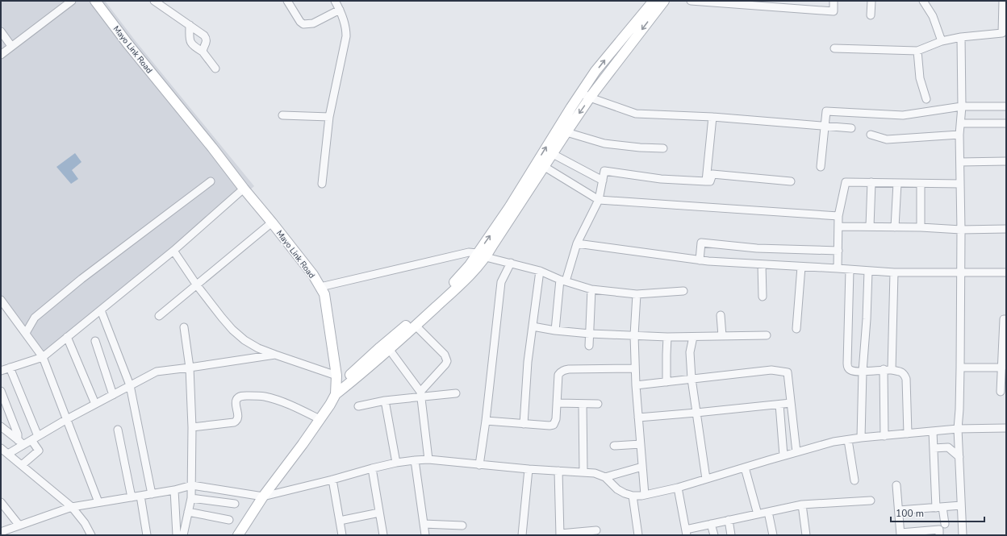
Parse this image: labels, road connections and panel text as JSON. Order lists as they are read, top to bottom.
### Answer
{
  "streets": {
    "street": ["Mayo Link Road"]
  },
  "scale_bar": "100 m"
}
